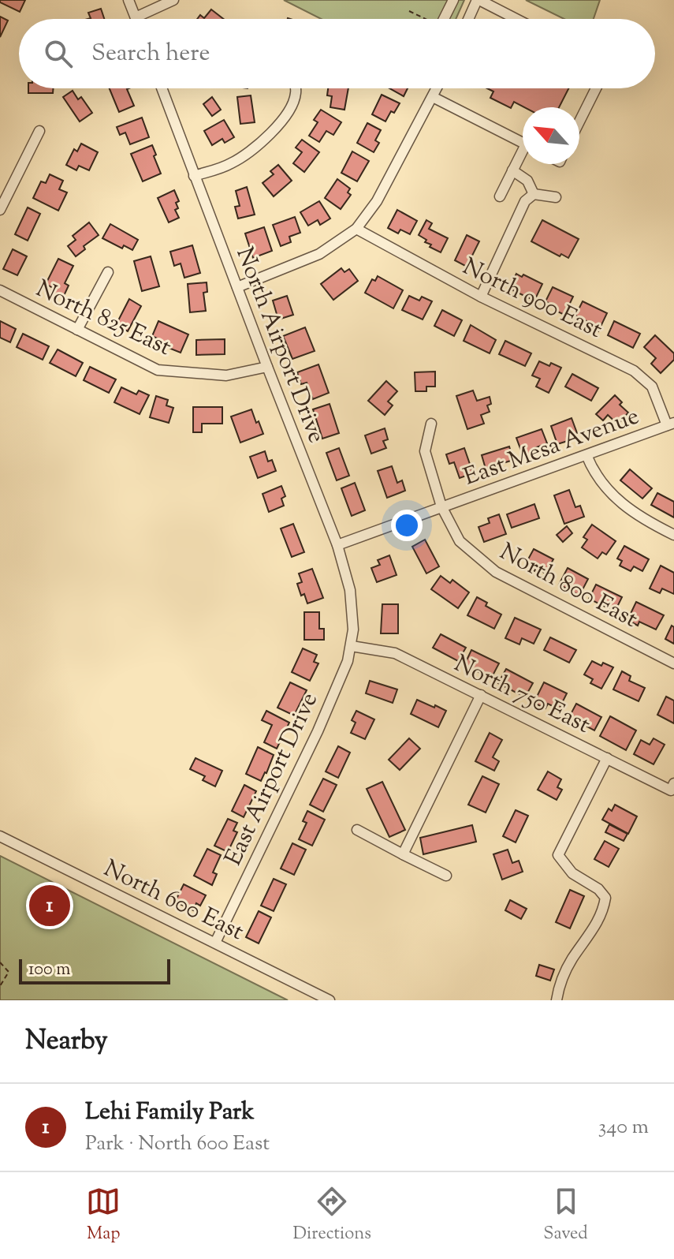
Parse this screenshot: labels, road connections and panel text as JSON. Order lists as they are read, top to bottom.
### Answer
{
  "streets": {
    "street": [
      "North 900 East",
      "North 825 East",
      "North Airport Drive",
      "East Mesa Avenue",
      "North 800 East",
      "North 750 East",
      "East Airport Drive",
      "North 600 East"
    ]
  },
  "crossings": [
    ["North 900 East", "East Mesa Avenue"],
    ["North 825 East", "North Airport Drive"],
    ["North Airport Drive", "East Mesa Avenue"],
    ["North Airport Drive", "East Airport Drive"],
    ["East Mesa Avenue", "North 800 East"],
    ["North 750 East", "East Airport Drive"],
    ["East Airport Drive", "North 600 East"]
  ],
  "scale_bar": "100 m",
  "north": "top left",
  "page": {
    "search": "Search here",
    "pins": "1",
    "scale": "100 m",
    "heading": "Nearby",
    "list": [
      {
        "mark": "1",
        "name": "Lehi Family Park",
        "note": "Park · North 600 East",
        "value": "340 m"
      }
    ],
    "nav": ["Map", "Directions", "Saved"]
  }
}
